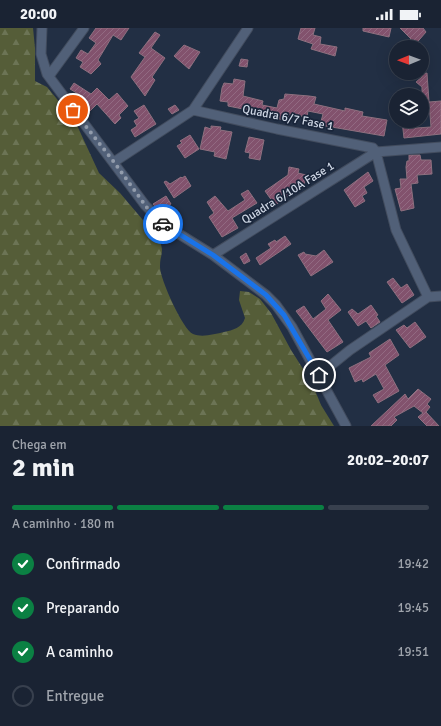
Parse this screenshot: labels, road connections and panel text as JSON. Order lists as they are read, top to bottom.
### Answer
{
  "streets": {
    "street": ["Quadra 6/7 Fase 1", "Quadra 6/10A Fase 1"]
  },
  "crossings": [
    ["Quadra 6/7 Fase 1", "Quadra 6/10A Fase 1"]
  ],
  "north": "left",
  "page": {
    "status": "20:00",
    "heading": ["2 min", "Chega em", "20:02–20:07"],
    "bar": "A caminho · 180 m",
    "list": [
      ["Confirmado", "19:42"],
      ["Preparando", "19:45"],
      ["A caminho", "19:51"],
      "Entregue"
    ]
  }
}
